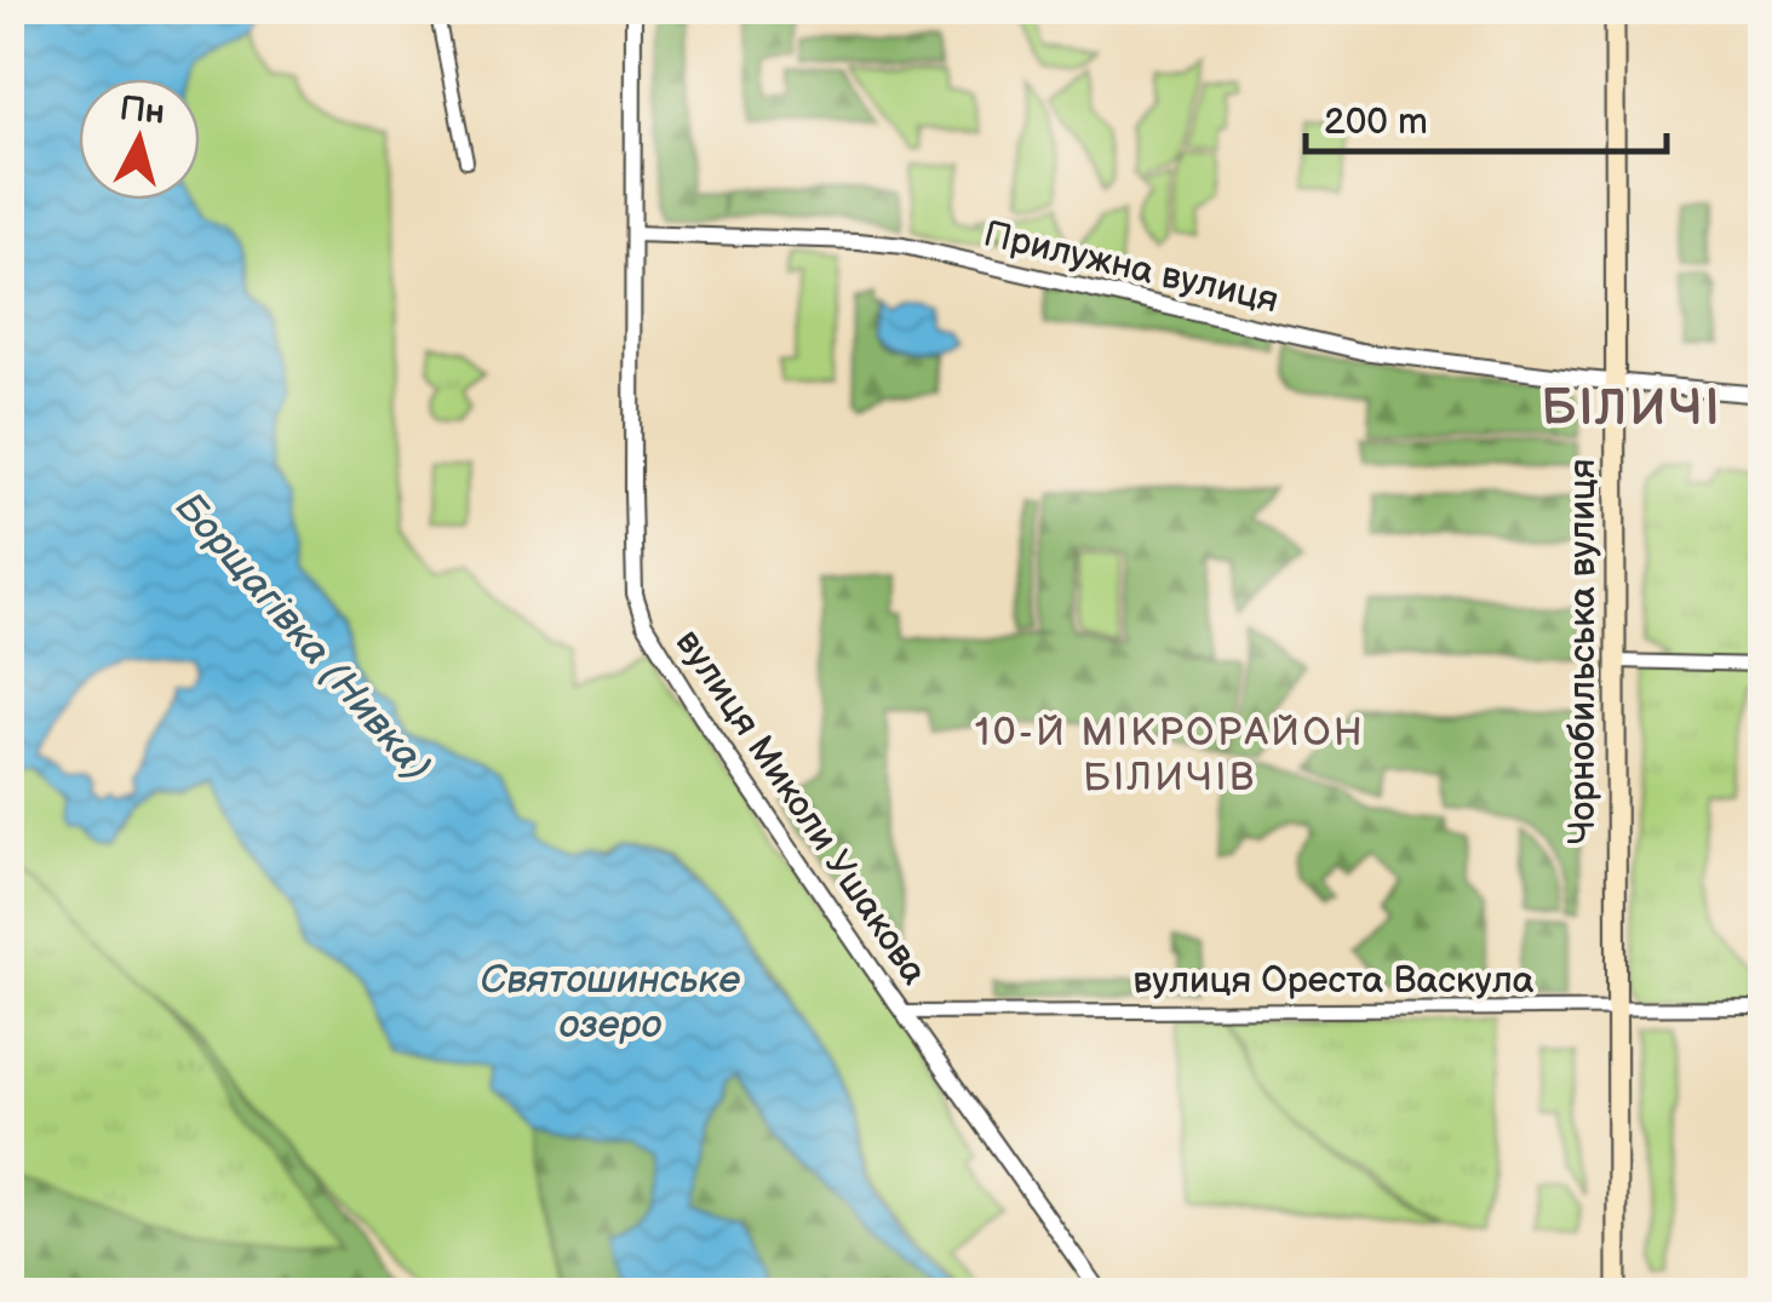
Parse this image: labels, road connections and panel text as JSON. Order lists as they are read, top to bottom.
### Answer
{
  "streets": {
    "main road": ["Чорнобильська вулиця"],
    "street": ["Прилужна вулиця", "вулиця Миколи Ушакова", "вулиця Ореста Васкула"]
  },
  "crossings": [
    ["Прилужна вулиця", "Чорнобильська вулиця"],
    ["Прилужна вулиця", "вулиця Миколи Ушакова"],
    ["Чорнобильська вулиця", "вулиця Ореста Васкула"],
    ["вулиця Миколи Ушакова", "вулиця Ореста Васкула"]
  ],
  "districts": ["БІЛИЧІ", "10-Й МІКРОРАЙОН БІЛИЧІВ"],
  "water": ["Борщагівка (Нивка)", "Святошинське озеро"],
  "scale_bar": "200 m",
  "north": "top"
}
